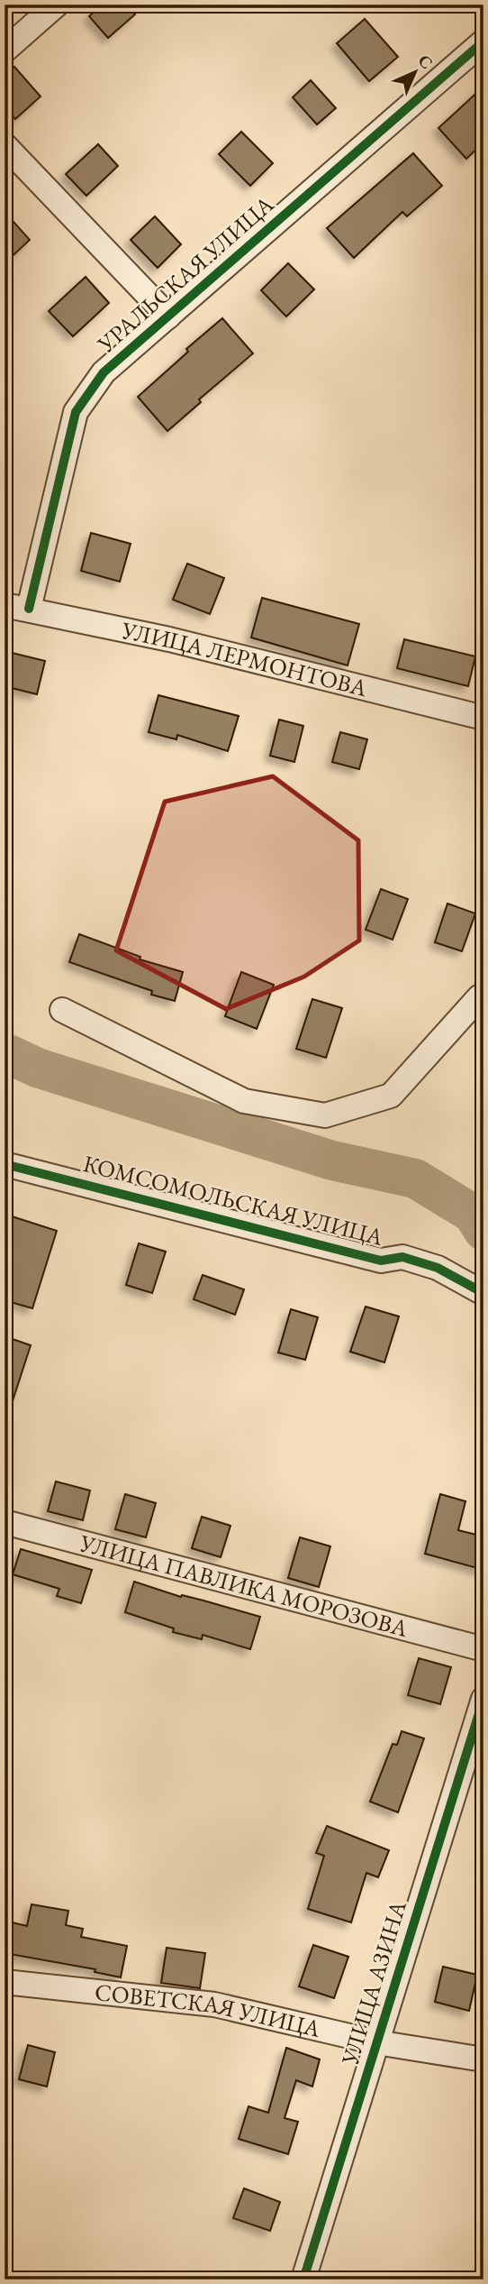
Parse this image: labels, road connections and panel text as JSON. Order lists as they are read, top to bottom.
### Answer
{
  "streets": {
    "street": [
      "УРАЛЬСКАЯ УЛИЦА",
      "УЛИЦА ЛЕРМОНТОВА",
      "КОМСОМОЛЬСКАЯ УЛИЦА",
      "УЛИЦА ПАВЛИКА МОРОЗОВА",
      "УЛИЦА АЗИНА",
      "СОВЕТСКАЯ УЛИЦА"
    ]
  },
  "crossings": [
    ["УРАЛЬСКАЯ УЛИЦА", "УЛИЦА ЛЕРМОНТОВА"],
    ["УЛИЦА АЗИНА", "СОВЕТСКАЯ УЛИЦА"]
  ],
  "north": "top right"
}
